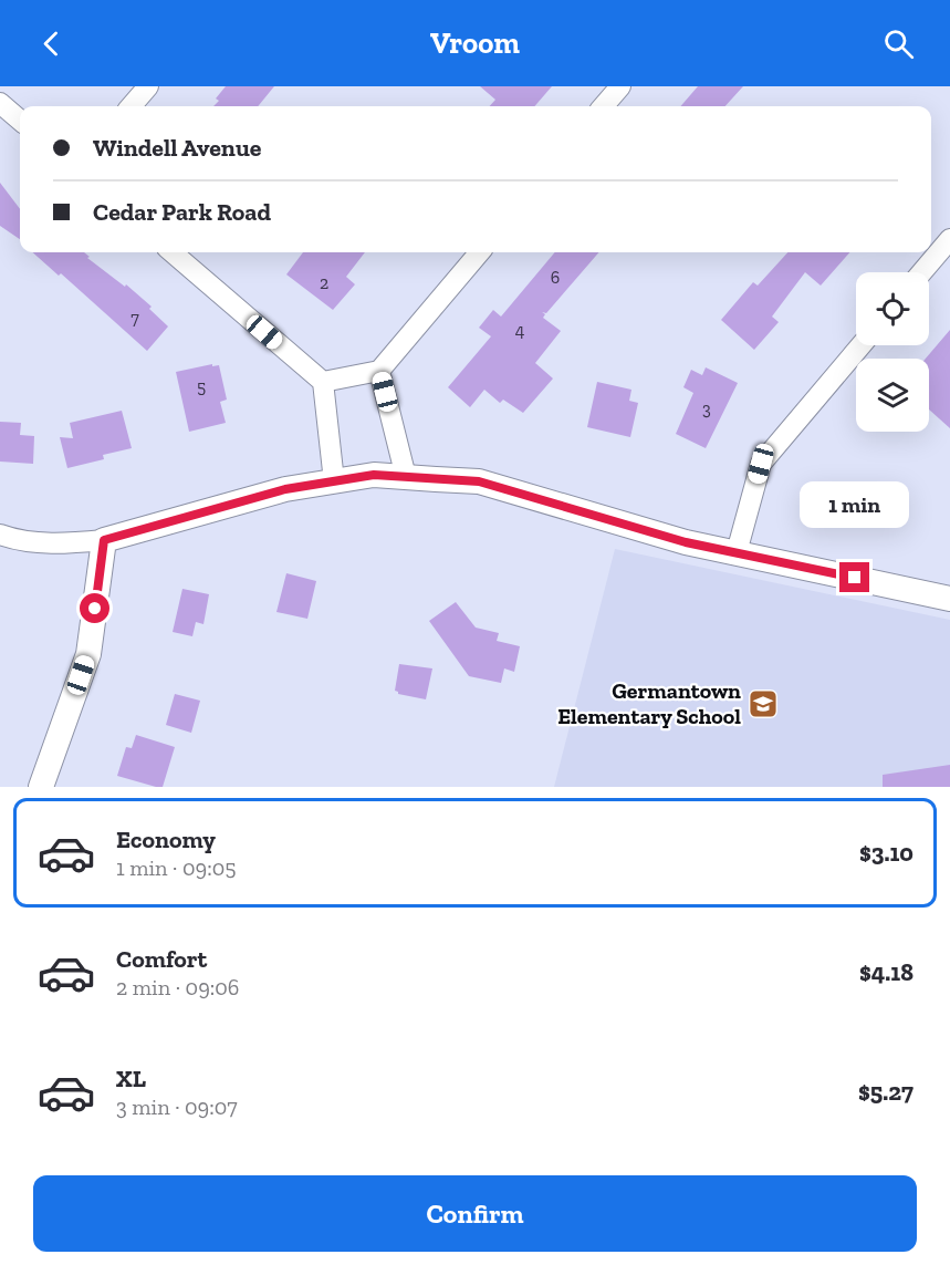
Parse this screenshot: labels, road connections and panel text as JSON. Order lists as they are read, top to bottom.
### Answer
{
  "places": {
    "school or university": ["Germantown Elementary School"]
  },
  "house_numbers": [
    "6",
    "2",
    "7",
    "4",
    "5",
    "3"
  ],
  "page": {
    "header": "Vroom",
    "banner": ["Windell Avenue", "Cedar Park Road"],
    "bubble": "1 min",
    "list": [
      {
        "name": "Economy",
        "note": "1 min · 09:05",
        "value": "$3.10"
      },
      {
        "name": "Comfort",
        "note": "2 min · 09:06",
        "value": "$4.18"
      },
      {
        "name": "XL",
        "note": "3 min · 09:07",
        "value": "$5.27"
      }
    ],
    "buttons": "Confirm"
  }
}
